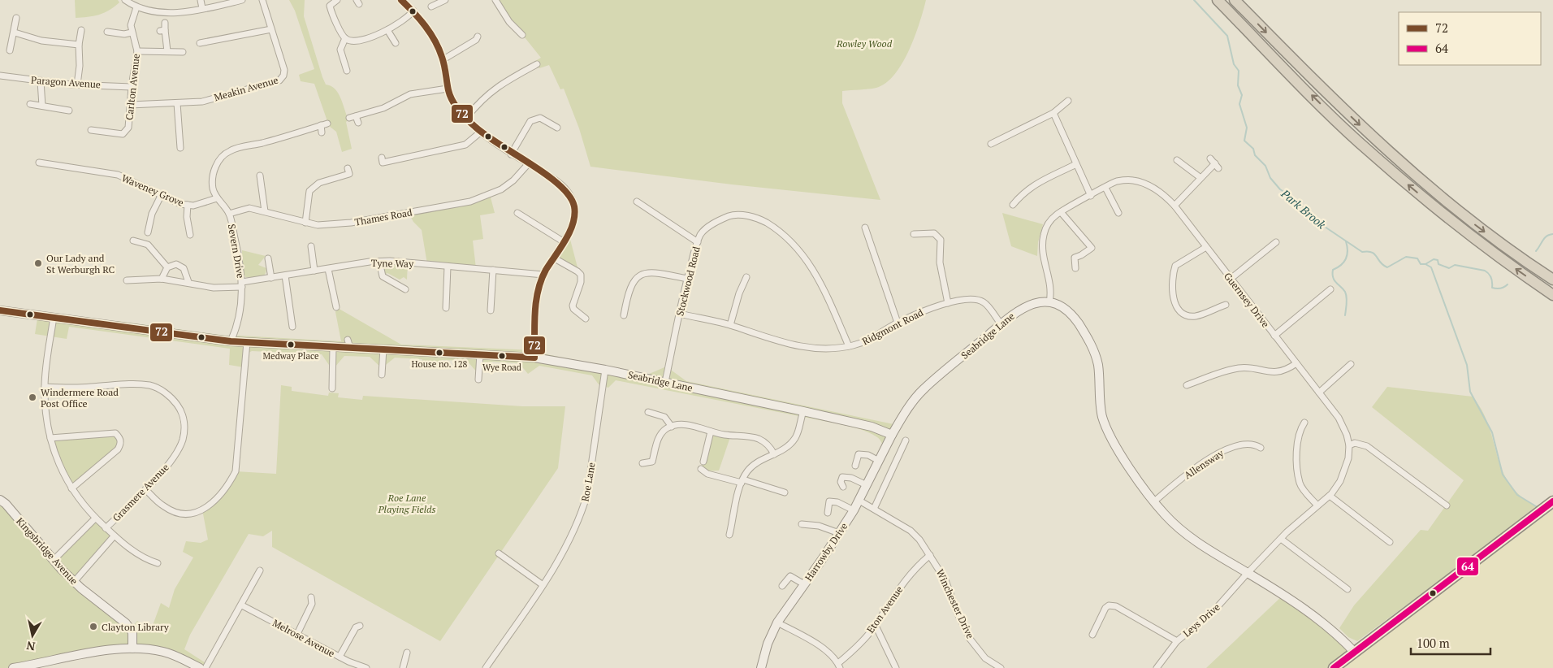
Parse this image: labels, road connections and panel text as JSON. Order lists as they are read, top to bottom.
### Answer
{
  "streets": {
    "street": [
      "Paragon Avenue",
      "Carlton Avenue",
      "Meakin Avenue",
      "Waveney Grove",
      "Thames Road",
      "Severn Drive",
      "Tyne Way",
      "Stockwood Road",
      "Guernsey Drive",
      "Ridgmont Road",
      "Seabridge Lane",
      "Allensway",
      "Roe Lane",
      "Grasmere Avenue",
      "Kingsbridge Avenue",
      "Harrowby Drive",
      "Winchester Drive",
      "Eton Avenue",
      "Leys Drive",
      "Melrose Avenue"
    ]
  },
  "crossings": [
    ["Paragon Avenue", "Carlton Avenue"],
    ["Carlton Avenue", "Meakin Avenue"],
    ["Waveney Grove", "Severn Drive"],
    ["Thames Road", "Severn Drive"],
    ["Severn Drive", "Tyne Way"],
    ["Severn Drive", "Seabridge Lane"],
    ["Stockwood Road", "Ridgmont Road"],
    ["Stockwood Road", "Seabridge Lane"],
    ["Guernsey Drive", "Seabridge Lane"],
    ["Guernsey Drive", "Leys Drive"],
    ["Ridgmont Road", "Seabridge Lane"],
    ["Seabridge Lane", "Roe Lane"],
    ["Seabridge Lane", "Harrowby Drive"],
    ["Harrowby Drive", "Winchester Drive"],
    ["Winchester Drive", "Eton Avenue"]
  ],
  "water": ["Park Brook"],
  "parks": ["Rowley Wood", "Roe Lane Playing Fields"],
  "places": [
    "Our Lady and St Werburgh RC",
    "Medway Place",
    "House no. 128",
    "Wye Road",
    "Windermere Road Post Office",
    "Clayton Library"
  ],
  "lines": ["transit line 72", "transit line 64"],
  "legend": ["72", "64"],
  "scale_bar": "100 m",
  "north": "bottom"
}
